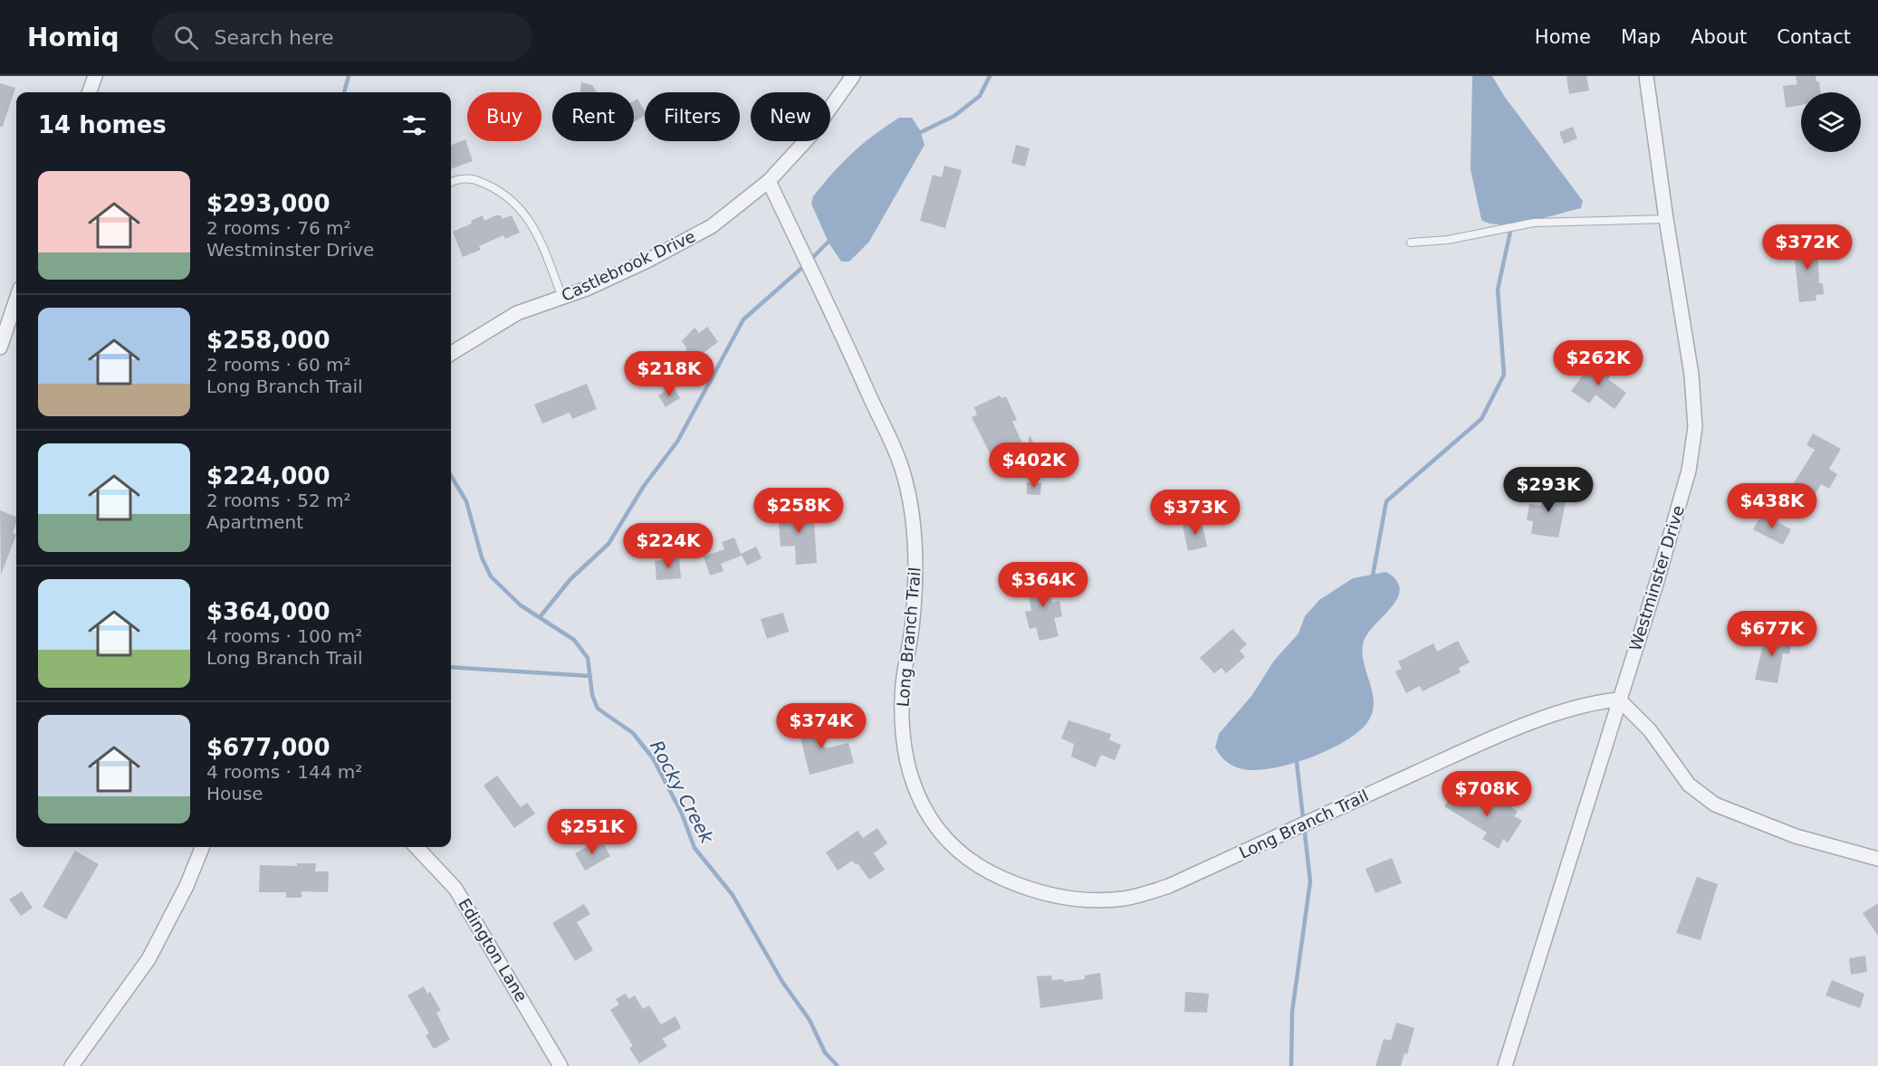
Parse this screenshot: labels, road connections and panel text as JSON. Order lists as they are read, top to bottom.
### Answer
{
  "streets": {
    "street": [
      "Castlebrook Drive",
      "Westminster Drive",
      "Long Branch Trail",
      "Edington Lane"
    ]
  },
  "crossings": [
    ["Castlebrook Drive", "Long Branch Trail"],
    ["Westminster Drive", "Long Branch Trail"]
  ],
  "water": ["Rocky Creek"],
  "page": {
    "header": "Homiq",
    "search": "Search here",
    "nav": [
      "Home",
      "Map",
      "About",
      "Contact"
    ],
    "chip": [
      "Buy",
      "Rent",
      "Filters",
      "New"
    ],
    "heading": "14 homes",
    "list": [
      {
        "name": "$293,000",
        "note": "2 rooms · 76 m² · Westminster Drive"
      },
      {
        "name": "$258,000",
        "note": "2 rooms · 60 m² · Long Branch Trail"
      },
      {
        "name": "$224,000",
        "note": "2 rooms · 52 m² · Apartment"
      },
      {
        "name": "$364,000",
        "note": "4 rooms · 100 m² · Long Branch Trail"
      },
      {
        "name": "$677,000",
        "note": "4 rooms · 144 m² · House"
      }
    ],
    "price": [
      "$372K",
      "$262K",
      "$218K",
      "$402K",
      "$293K",
      "$438K",
      "$258K",
      "$373K",
      "$224K",
      "$364K",
      "$677K",
      "$374K",
      "$708K",
      "$251K"
    ]
  }
}
